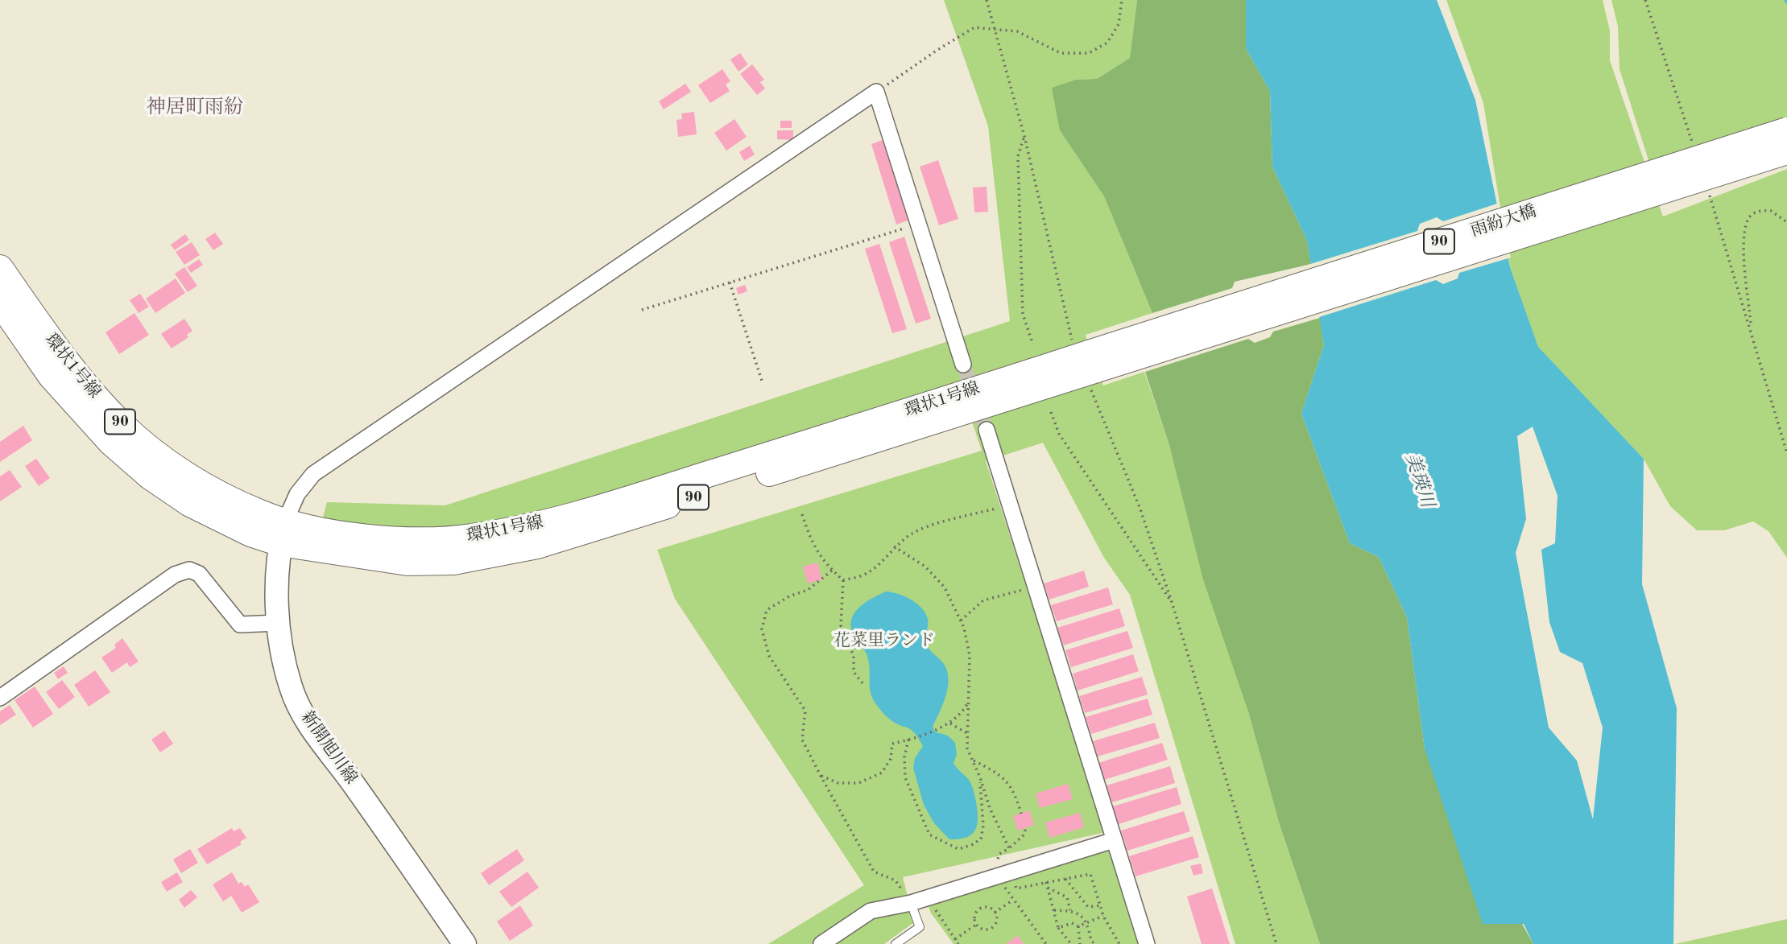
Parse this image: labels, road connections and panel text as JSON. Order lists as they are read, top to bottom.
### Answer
{
  "streets": {
    "main road": [
      "雨紛大橋",
      "90",
      "環状1号線",
      "新開旭川線"
    ]
  },
  "crossings": [
    ["雨紛大橋", "環状1号線"],
    ["環状1号線", "新開旭川線"]
  ],
  "districts": ["神居町雨紛"],
  "water": ["美瑛川"],
  "parks": ["花菜里ランド"]
}
